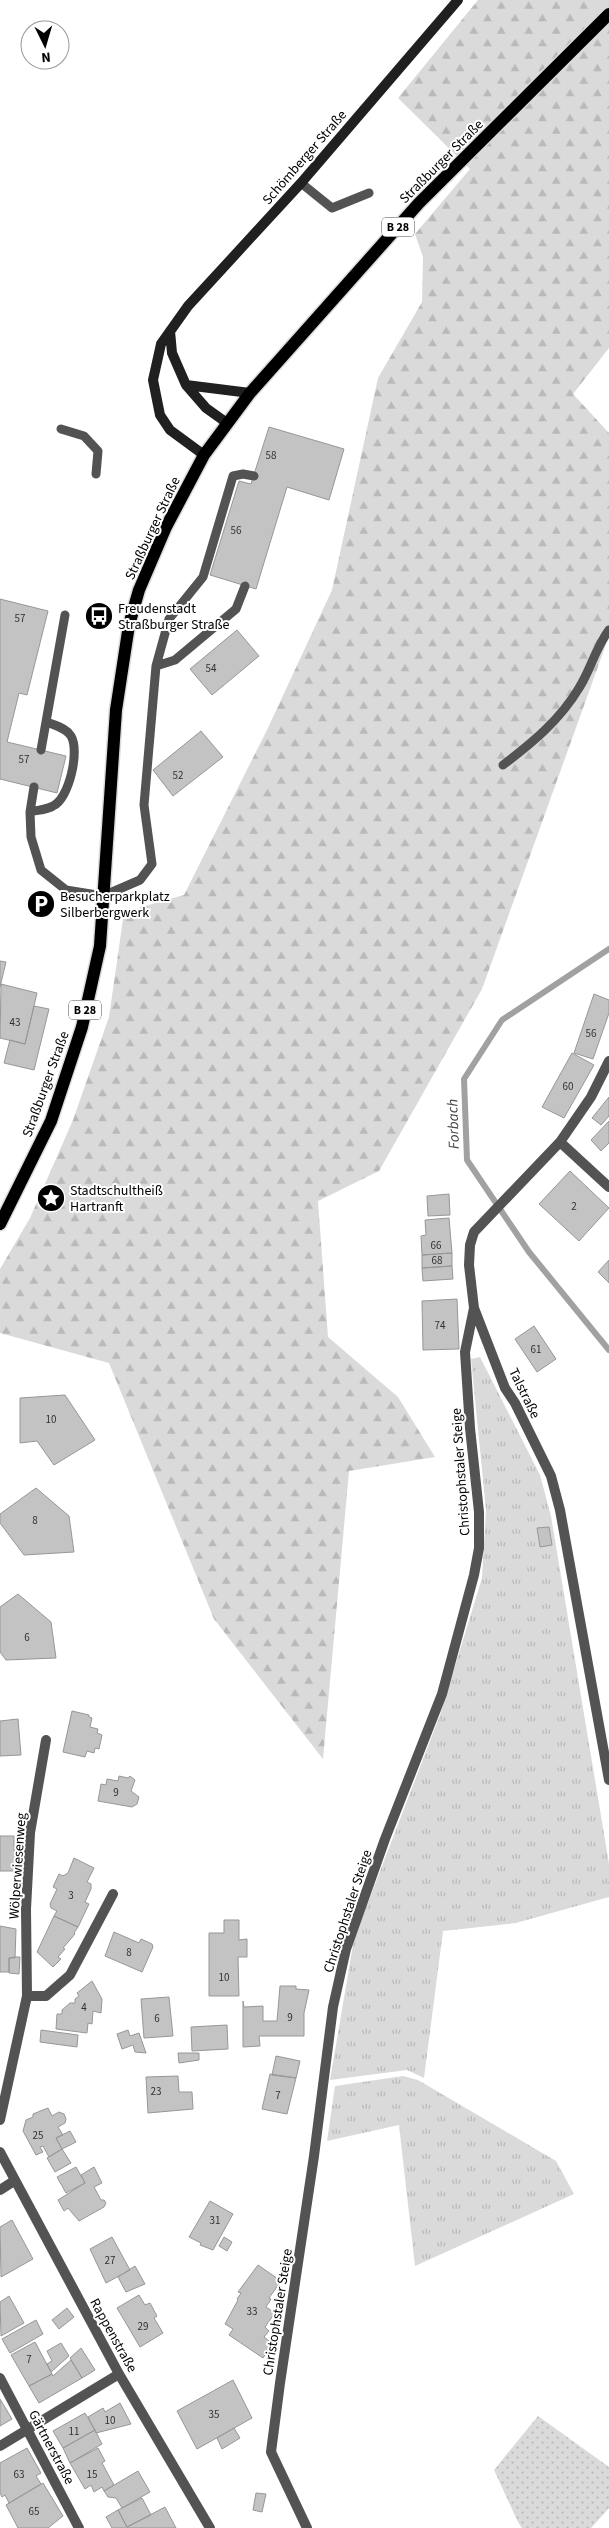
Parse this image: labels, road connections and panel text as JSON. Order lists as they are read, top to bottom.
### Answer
{
  "streets": {
    "main road": ["Schömberger Straße", "Straßburger Straße", "B 28"],
    "street": [
      "Talstraße",
      "Christophstaler Steige",
      "Wölperwiesenweg",
      "Rappenstraße",
      "Gärtnerstraße"
    ]
  },
  "crossings": [
    ["Schömberger Straße", "Straßburger Straße"],
    ["Talstraße", "Christophstaler Steige"]
  ],
  "water": ["Forbach"],
  "places": {
    "bus stop": ["Freudenstadt Straßburger Straße"],
    "parking": ["Besucherparkplatz Silberbergwerk"],
    "place": ["Stadtschultheiß Hartranft"]
  },
  "house_numbers": [
    "58",
    "56",
    "57",
    "54",
    "57",
    "52",
    "43",
    "56",
    "60",
    "2",
    "66",
    "68",
    "74",
    "61",
    "10",
    "8",
    "6",
    "9",
    "3",
    "8",
    "10",
    "4",
    "9",
    "6",
    "23",
    "7",
    "25",
    "31",
    "27",
    "33",
    "29",
    "7",
    "35",
    "10",
    "11",
    "63",
    "15",
    "65"
  ],
  "north": "bottom"
}
